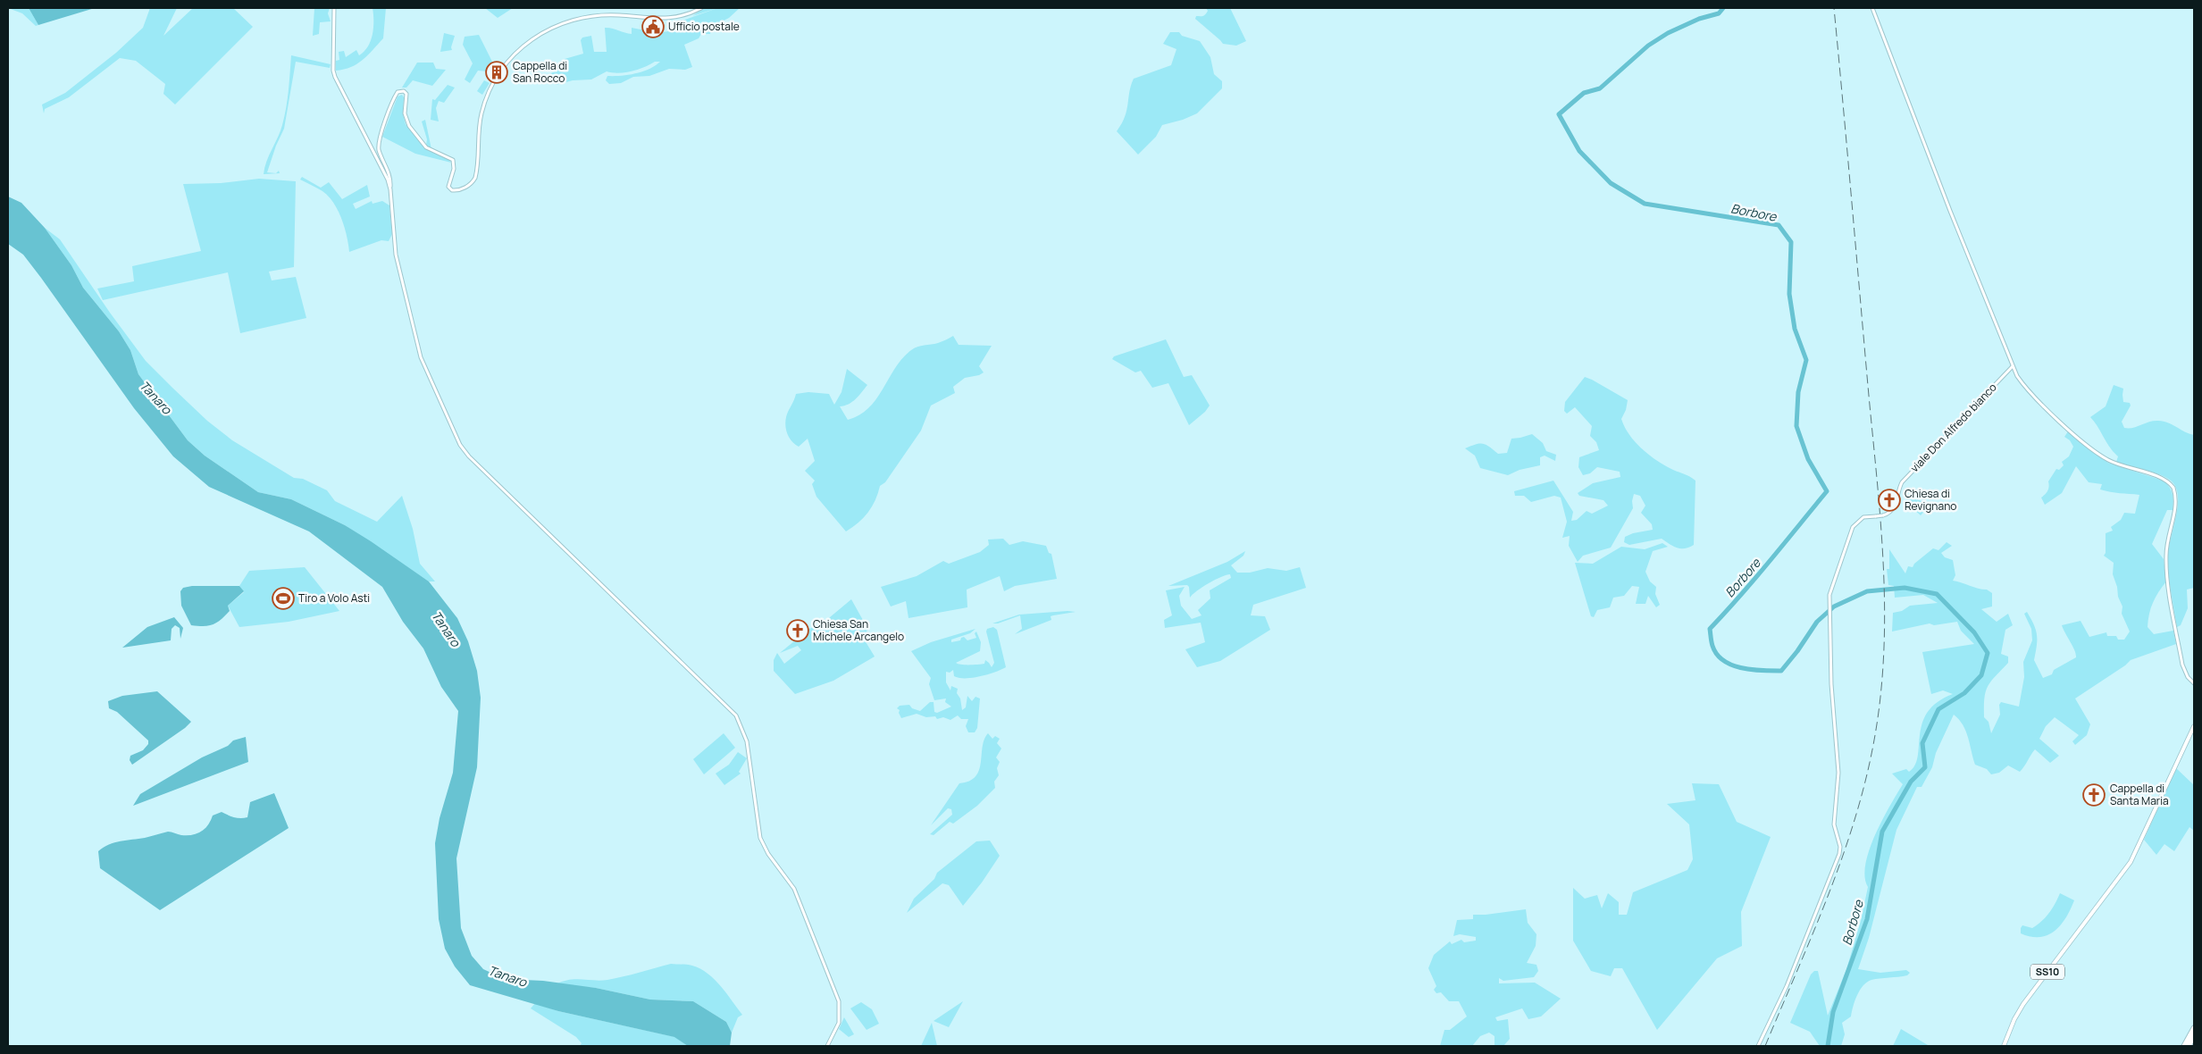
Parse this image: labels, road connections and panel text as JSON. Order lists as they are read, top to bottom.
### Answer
{
  "streets": {
    "main road": ["SS10"],
    "street": ["viale Don Alfredo bianco"]
  },
  "water": ["Borbore", "Tanaro"],
  "places": {
    "public building": ["Ufficio postale"],
    "building": ["Cappella di San Rocco"],
    "church": ["Chiesa di Revignano", "Chiesa San Michele Arcangelo", "Cappella di Santa Maria"],
    "sports": ["Tiro a Volo Asti"]
  }
}
